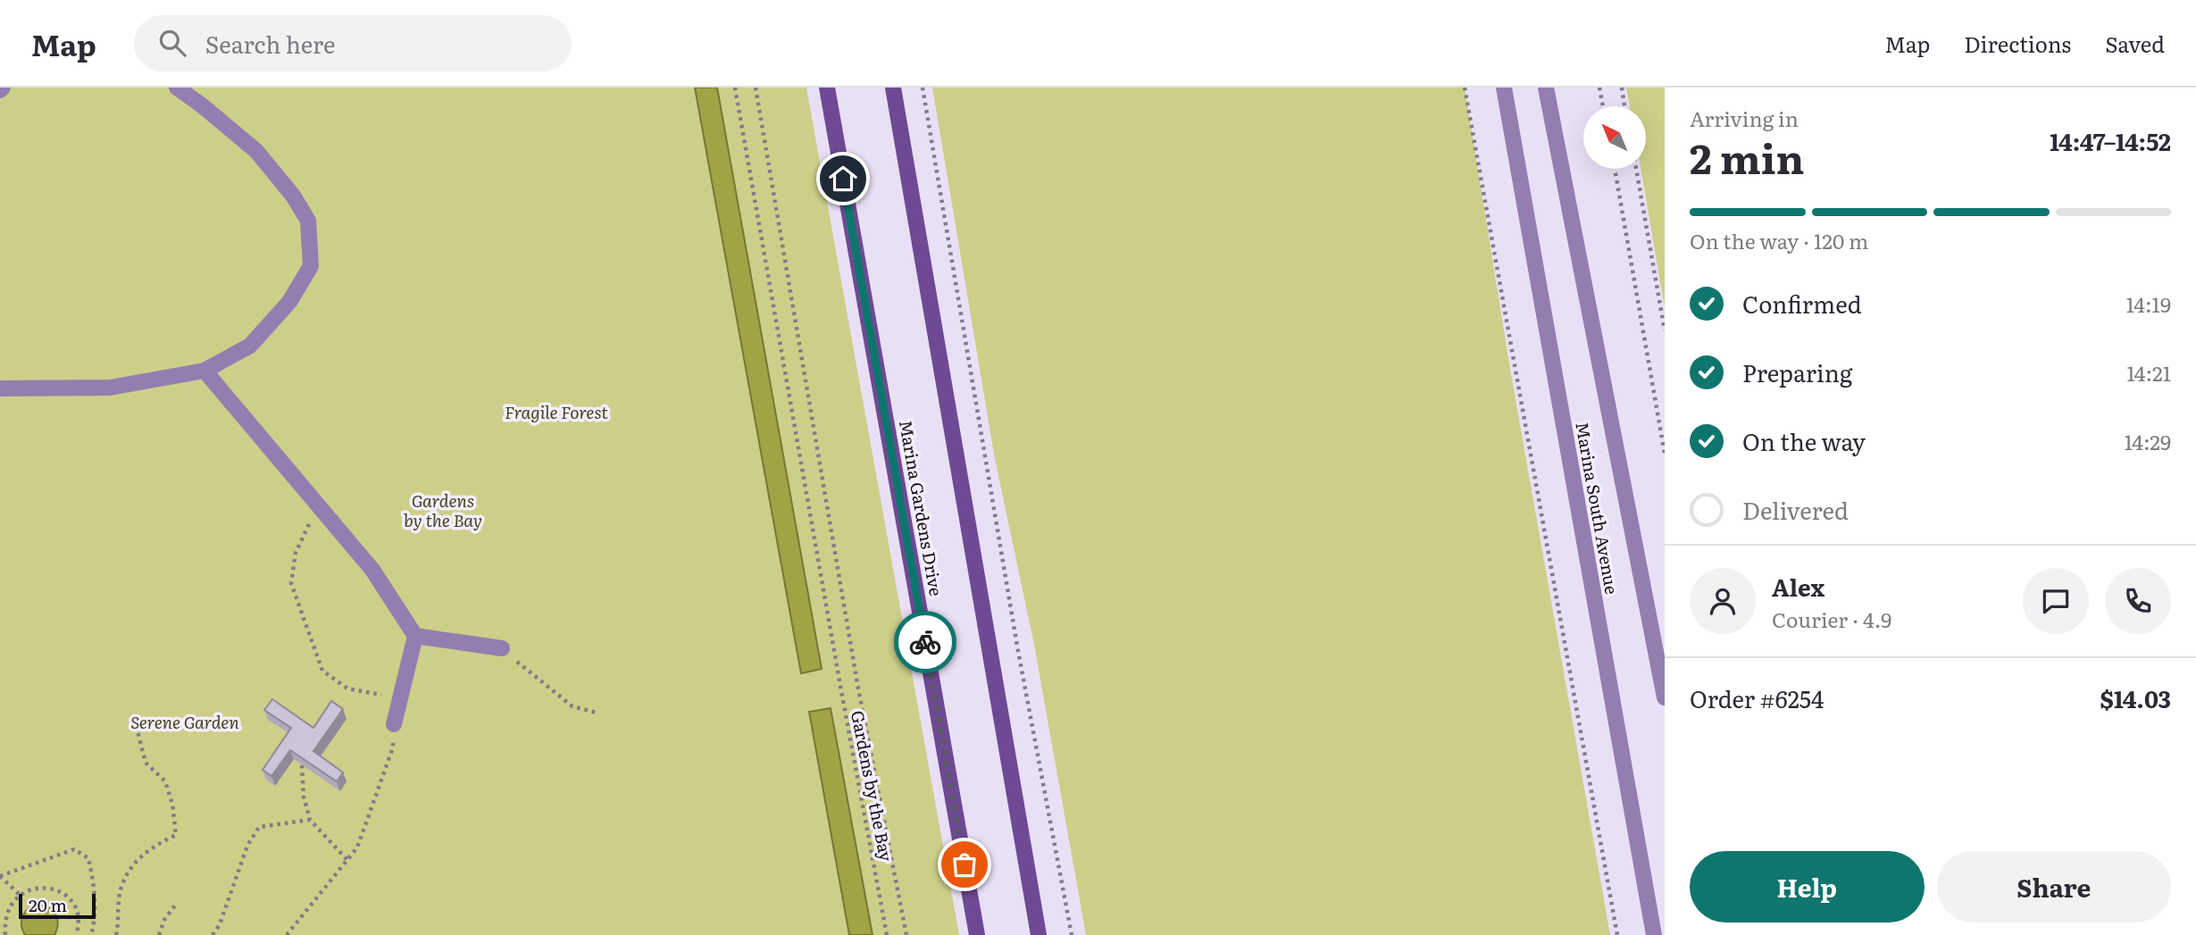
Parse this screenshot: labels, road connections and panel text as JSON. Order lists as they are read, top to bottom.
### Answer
{
  "streets": {
    "main road": ["Marina Gardens Drive"],
    "street": ["Marina South Avenue"],
    "path": ["Gardens by the Bay"]
  },
  "parks": ["Fragile Forest", "Gardens by the Bay", "Serene Garden"],
  "scale_bar": "20 m",
  "north": "top left",
  "page": {
    "header": "Map",
    "search": "Search here",
    "nav": ["Map", "Directions", "Saved"],
    "heading": ["2 min", "Arriving in", "14:47–14:52"],
    "panel": [
      "Alex",
      "Courier · 4.9",
      "Order #6254",
      "$14.03"
    ],
    "bar": "On the way · 120 m",
    "list": [
      ["Confirmed", "14:19"],
      ["Preparing", "14:21"],
      ["On the way", "14:29"],
      "Delivered"
    ],
    "buttons": ["Help", "Share"],
    "scale": "20 m"
  }
}
